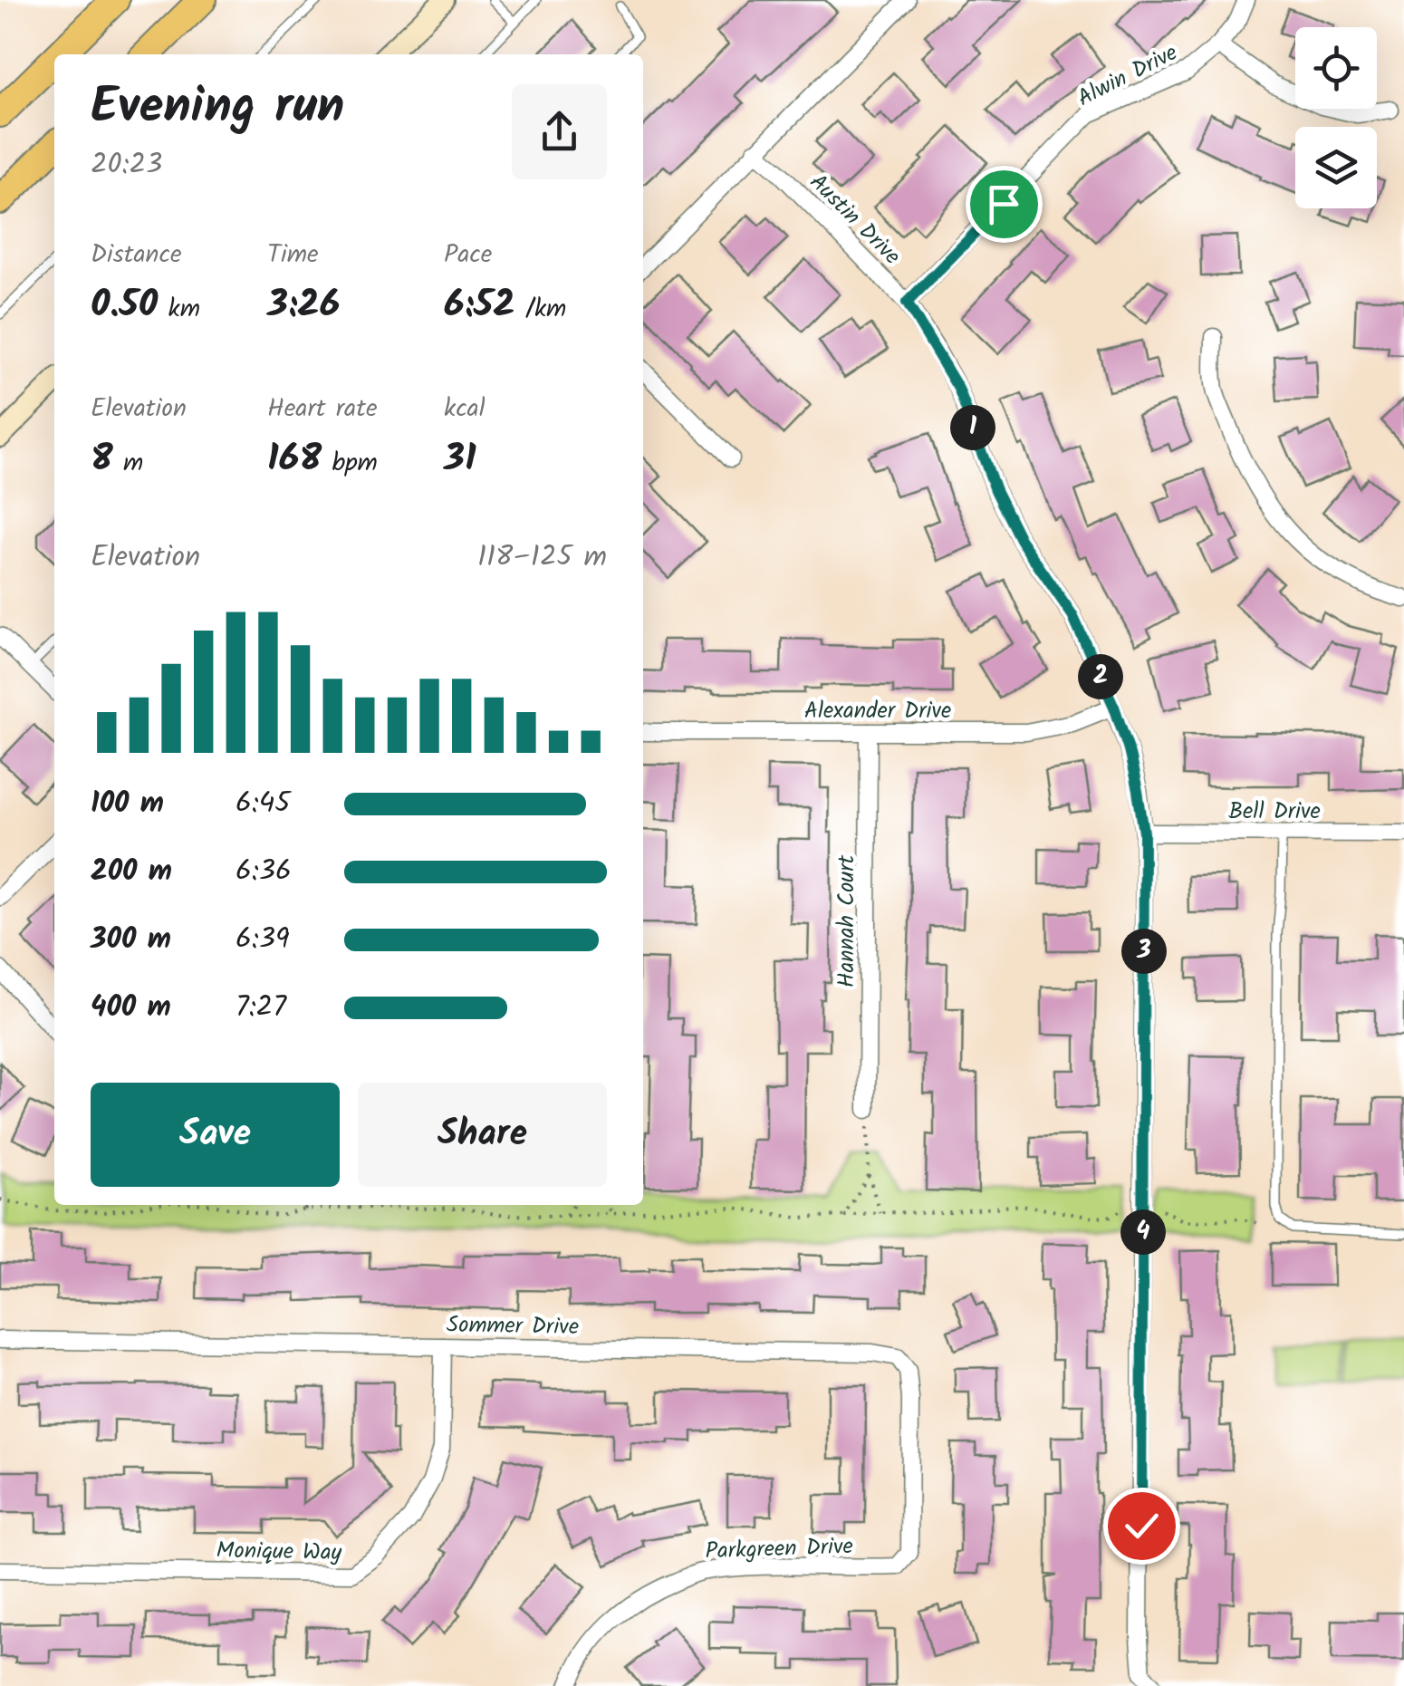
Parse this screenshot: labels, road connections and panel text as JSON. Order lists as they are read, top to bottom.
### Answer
{
  "streets": {
    "street": [
      "Alwin Drive",
      "Austin Drive",
      "Alexander Drive",
      "Bell Drive",
      "Hannah Court",
      "Sommer Drive",
      "Parkgreen Drive",
      "Monique Way"
    ]
  },
  "crossings": [
    ["Alwin Drive", "Austin Drive"],
    ["Austin Drive", "Alexander Drive"],
    ["Austin Drive", "Bell Drive"],
    ["Alexander Drive", "Hannah Court"],
    ["Sommer Drive", "Parkgreen Drive"],
    ["Sommer Drive", "Monique Way"]
  ],
  "page": {
    "heading": ["Evening run", "20:23"],
    "stats": [
      ["Distance", "0.50 km"],
      ["Time", "3:26"],
      ["Pace", "6:52 /km"],
      ["Elevation", "8 m"],
      ["Heart rate", "168 bpm"],
      ["kcal", "31"]
    ],
    "pins": [
      "1",
      "2",
      "3",
      "4"
    ],
    "chart": ["Elevation", "118–125 m"],
    "list": [
      {
        "name": "100 m",
        "note": "6:45"
      },
      {
        "name": "200 m",
        "note": "6:36"
      },
      {
        "name": "300 m",
        "note": "6:39"
      },
      {
        "name": "400 m",
        "note": "7:27"
      }
    ],
    "buttons": ["Save", "Share"]
  }
}
